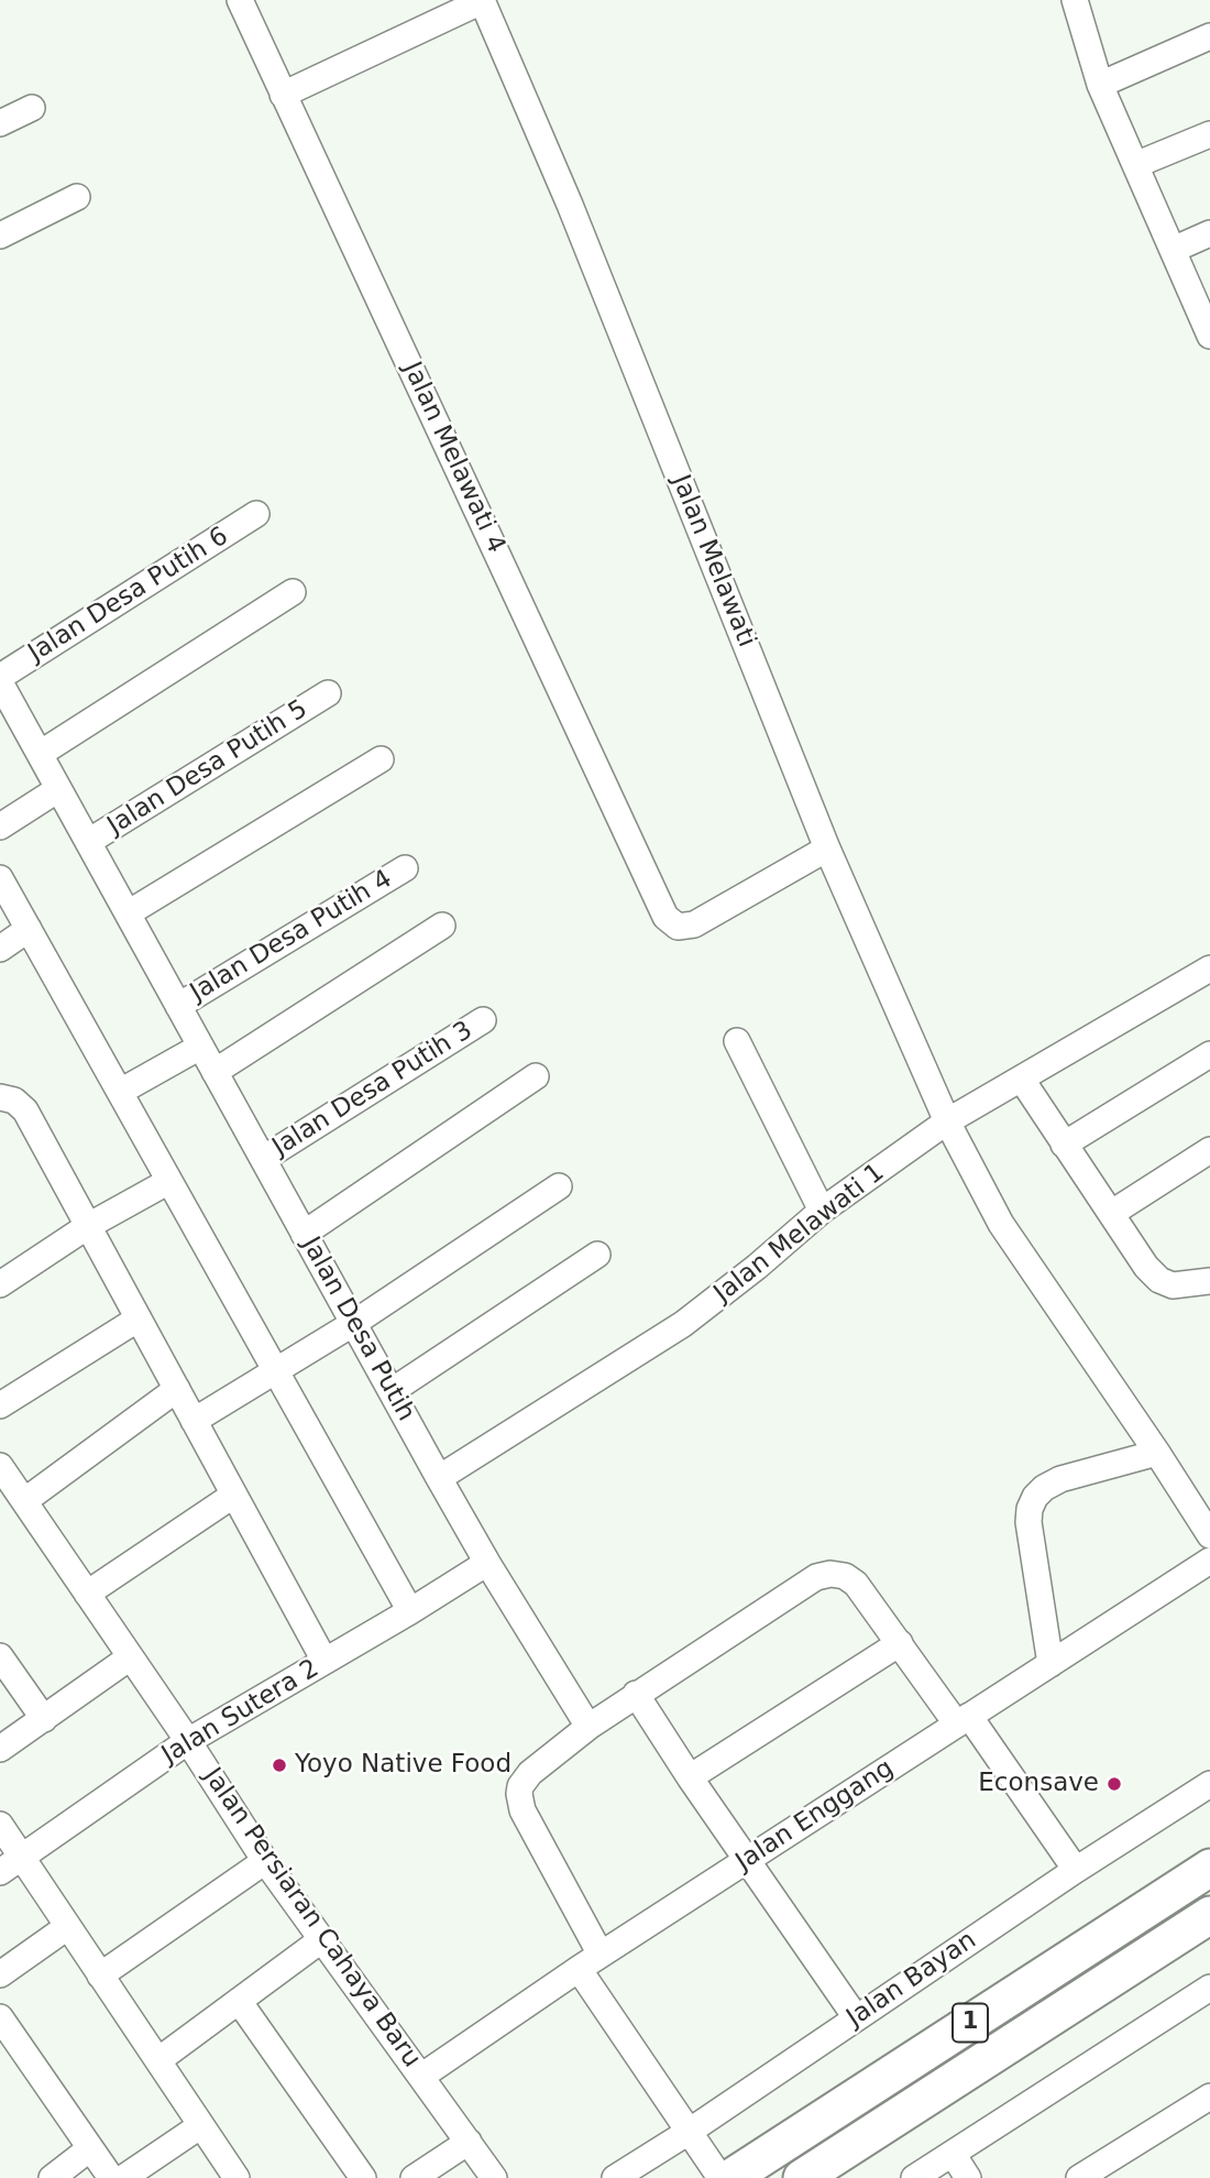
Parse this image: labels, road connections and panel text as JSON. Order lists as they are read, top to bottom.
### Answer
{
  "streets": {
    "highway": ["1"],
    "street": [
      "Jalan Melawati 4",
      "Jalan Melawati",
      "Jalan Desa Putih 6",
      "Jalan Desa Putih 5",
      "Jalan Desa Putih 4",
      "Jalan Desa Putih 3",
      "Jalan Melawati 1",
      "Jalan Desa Putih",
      "Jalan Sutera 2",
      "Jalan Enggang",
      "Jalan Persiaran Cahaya Baru",
      "Jalan Bayan"
    ]
  },
  "crossings": [
    ["Jalan Melawati 4", "Jalan Melawati"],
    ["Jalan Melawati", "Jalan Melawati 1"],
    ["Jalan Desa Putih 6", "Jalan Desa Putih"],
    ["Jalan Desa Putih 5", "Jalan Desa Putih"],
    ["Jalan Desa Putih 4", "Jalan Desa Putih"],
    ["Jalan Desa Putih 3", "Jalan Desa Putih"],
    ["Jalan Melawati 1", "Jalan Desa Putih"],
    ["Jalan Desa Putih", "Jalan Sutera 2"],
    ["Jalan Sutera 2", "Jalan Persiaran Cahaya Baru"],
    ["Jalan Enggang", "Jalan Persiaran Cahaya Baru"]
  ],
  "places": ["Yoyo Native Food", "Econsave"]
}
